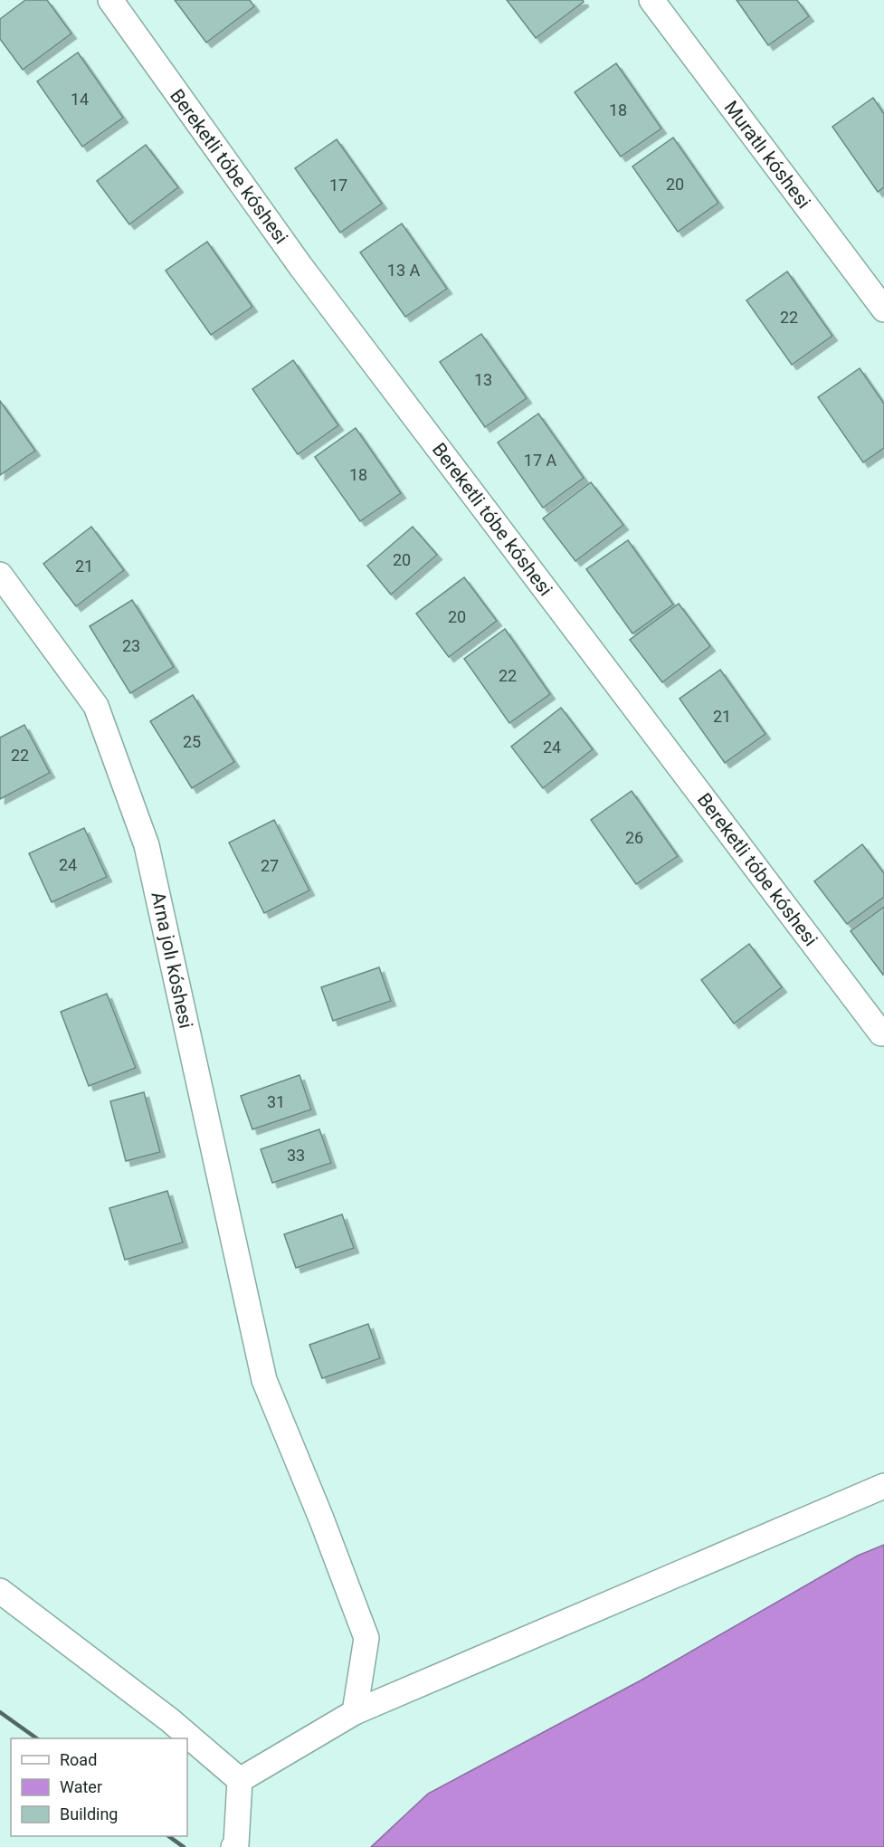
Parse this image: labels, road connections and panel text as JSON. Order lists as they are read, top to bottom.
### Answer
{
  "streets": {
    "street": ["Muratlı kóshesi", "Bereketli tóbe kóshesi", "Arna jolı kóshesi"]
  },
  "house_numbers": [
    "14",
    "18",
    "20",
    "17",
    "13 А",
    "22",
    "13",
    "17 А",
    "18",
    "20",
    "21",
    "20",
    "23",
    "22",
    "21",
    "25",
    "24",
    "22",
    "26",
    "24",
    "27",
    "31",
    "33"
  ],
  "legend": ["Road", "Water", "Building"]
}
